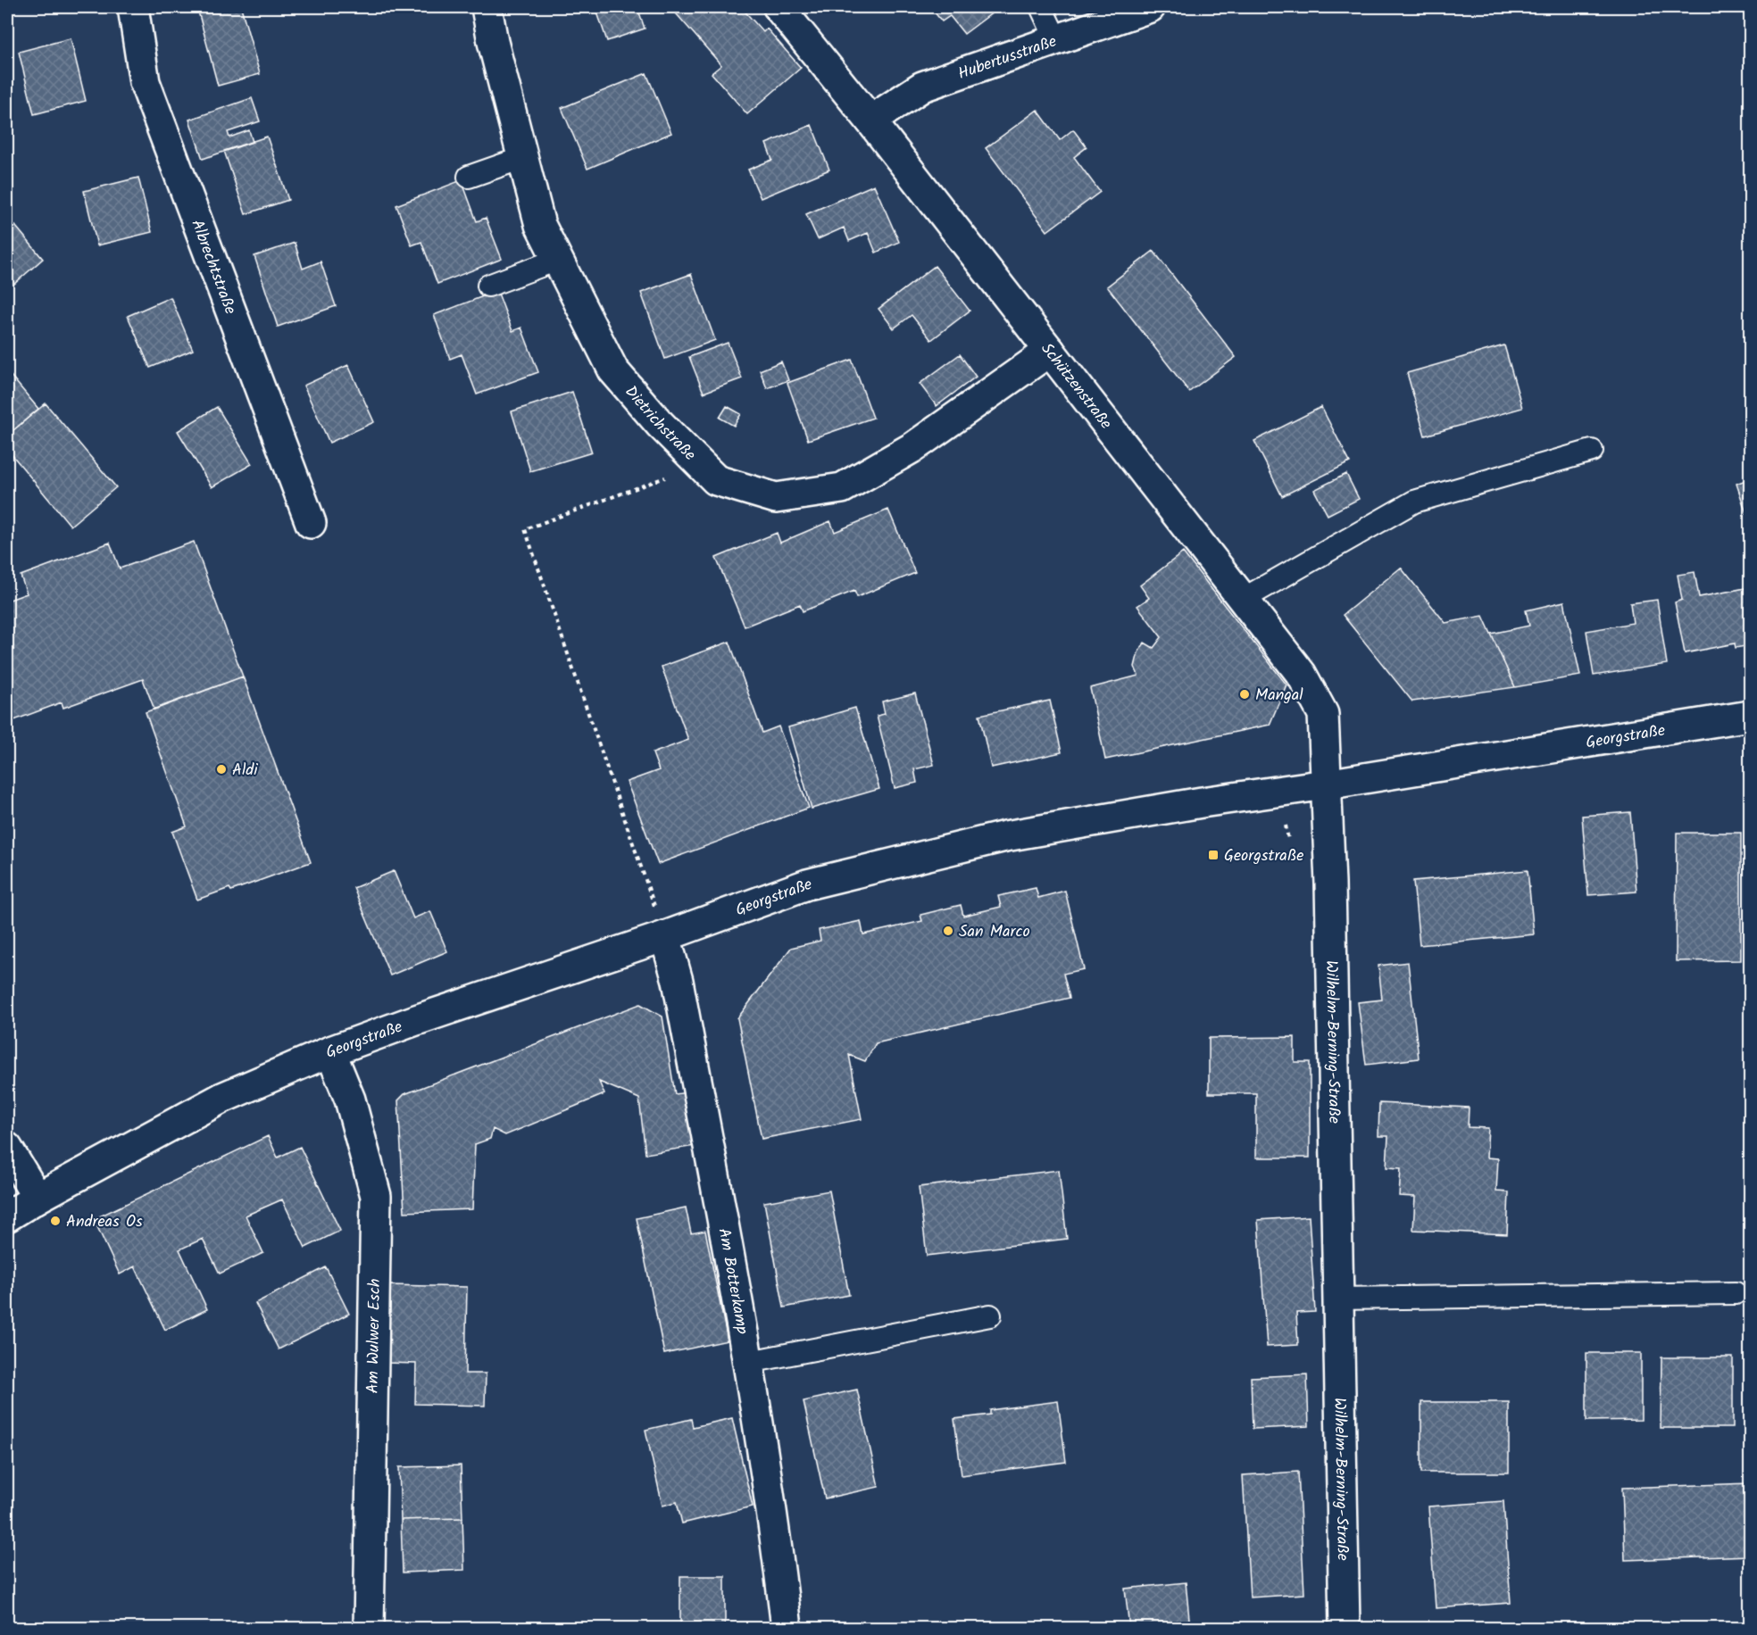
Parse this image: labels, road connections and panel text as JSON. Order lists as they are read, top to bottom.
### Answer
{
  "streets": {
    "street": [
      "Hubertusstraße",
      "Albrechtstraße",
      "Schützenstraße",
      "Dietrichstraße",
      "Georgstraße",
      "Wilhelm-Berning-Straße",
      "Am Botterkamp",
      "Am Wulwer Esch"
    ]
  },
  "crossings": [
    ["Hubertusstraße", "Schützenstraße"],
    ["Schützenstraße", "Dietrichstraße"],
    ["Schützenstraße", "Georgstraße"],
    ["Schützenstraße", "Wilhelm-Berning-Straße"],
    ["Georgstraße", "Wilhelm-Berning-Straße"],
    ["Georgstraße", "Am Botterkamp"],
    ["Georgstraße", "Am Wulwer Esch"]
  ],
  "places": {
    "other": [
      "Mangal",
      "Aldi",
      "San Marco",
      "Andreas Os"
    ],
    "transit": ["Georgstraße"]
  }
}
